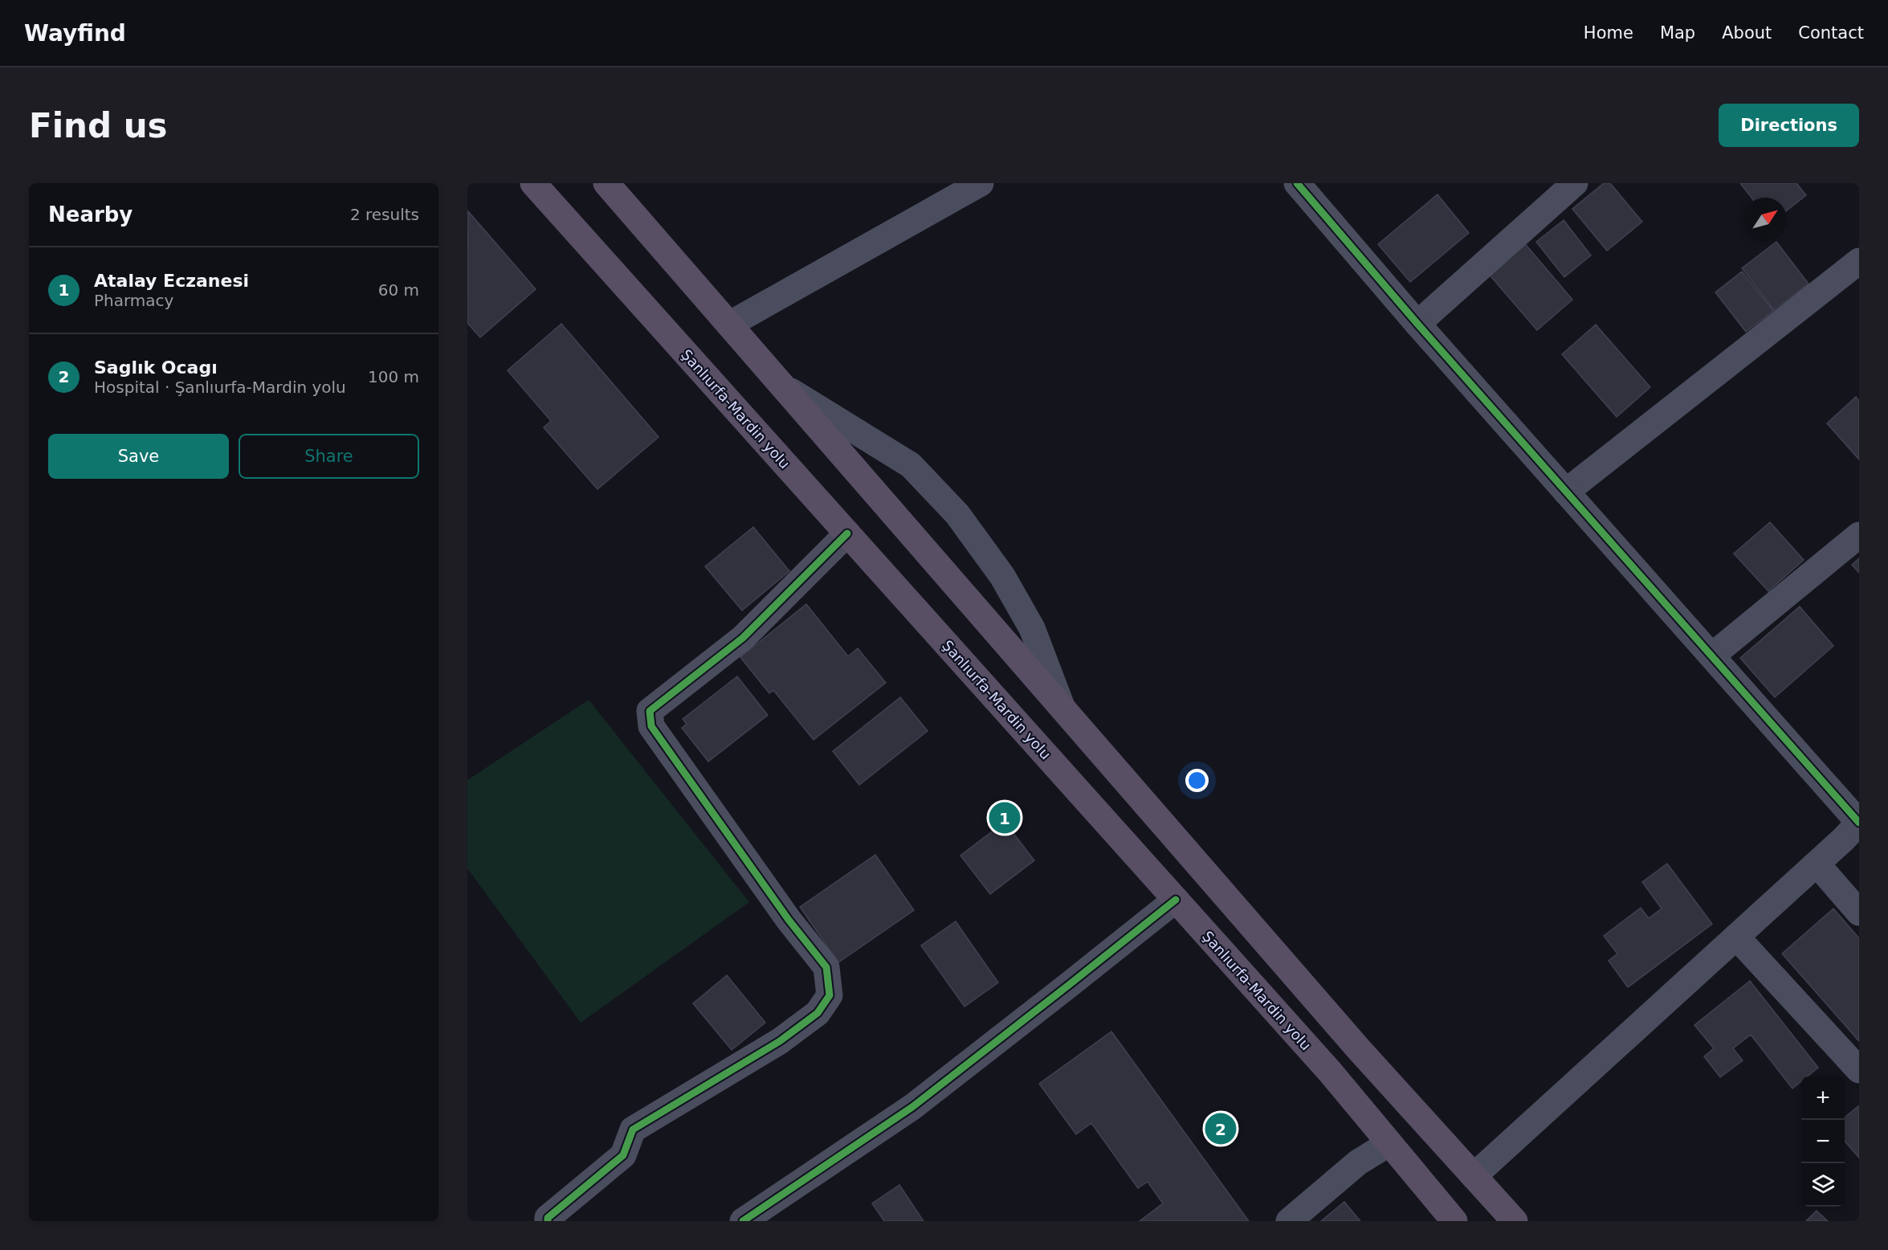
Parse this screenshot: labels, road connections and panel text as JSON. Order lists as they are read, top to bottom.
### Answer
{
  "streets": {
    "highway": ["Şanlıurfa-Mardin yolu"]
  },
  "north": "top right",
  "page": {
    "header": "Wayfind",
    "nav": [
      "Home",
      "Map",
      "About",
      "Contact"
    ],
    "buttons": [
      "Directions",
      ["Save", "Share"]
    ],
    "title": "Find us",
    "heading": ["Nearby", "2 results"],
    "list": [
      {
        "mark": "1",
        "name": "Atalay Eczanesi",
        "note": "Pharmacy",
        "value": "60 m"
      },
      {
        "mark": "2",
        "name": "Saglık Ocagı",
        "note": "Hospital · Şanlıurfa-Mardin yolu",
        "value": "100 m"
      }
    ],
    "pins": ["1", "2"],
    "map_buttons": ["+", "−"]
  }
}
